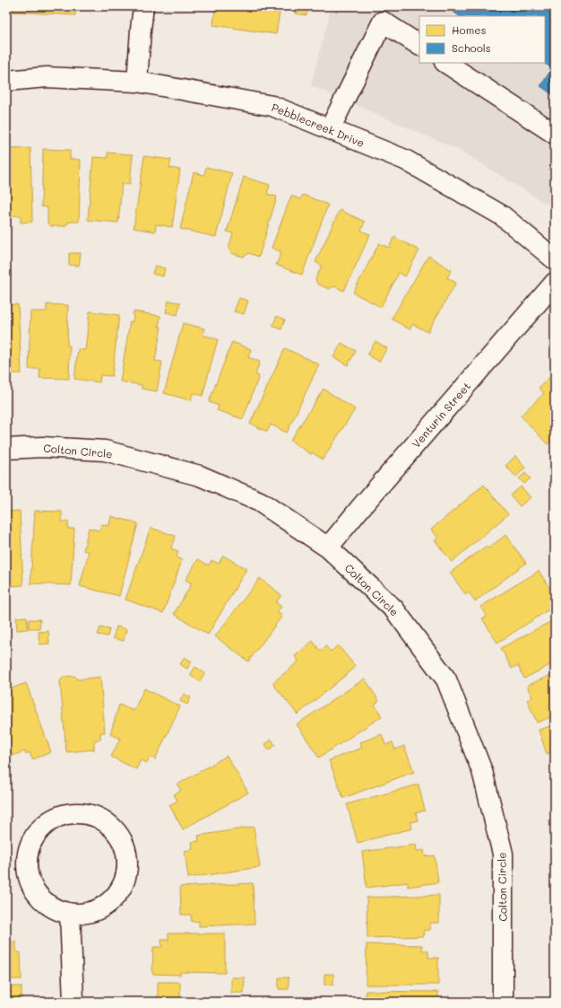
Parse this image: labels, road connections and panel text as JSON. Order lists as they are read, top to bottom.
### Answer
{
  "streets": {
    "street": ["Pebblecreek Drive", "Venturin Street", "Colton Circle"]
  },
  "crossings": [
    ["Venturin Street", "Colton Circle"]
  ],
  "legend": ["Homes", "Schools"]
}
